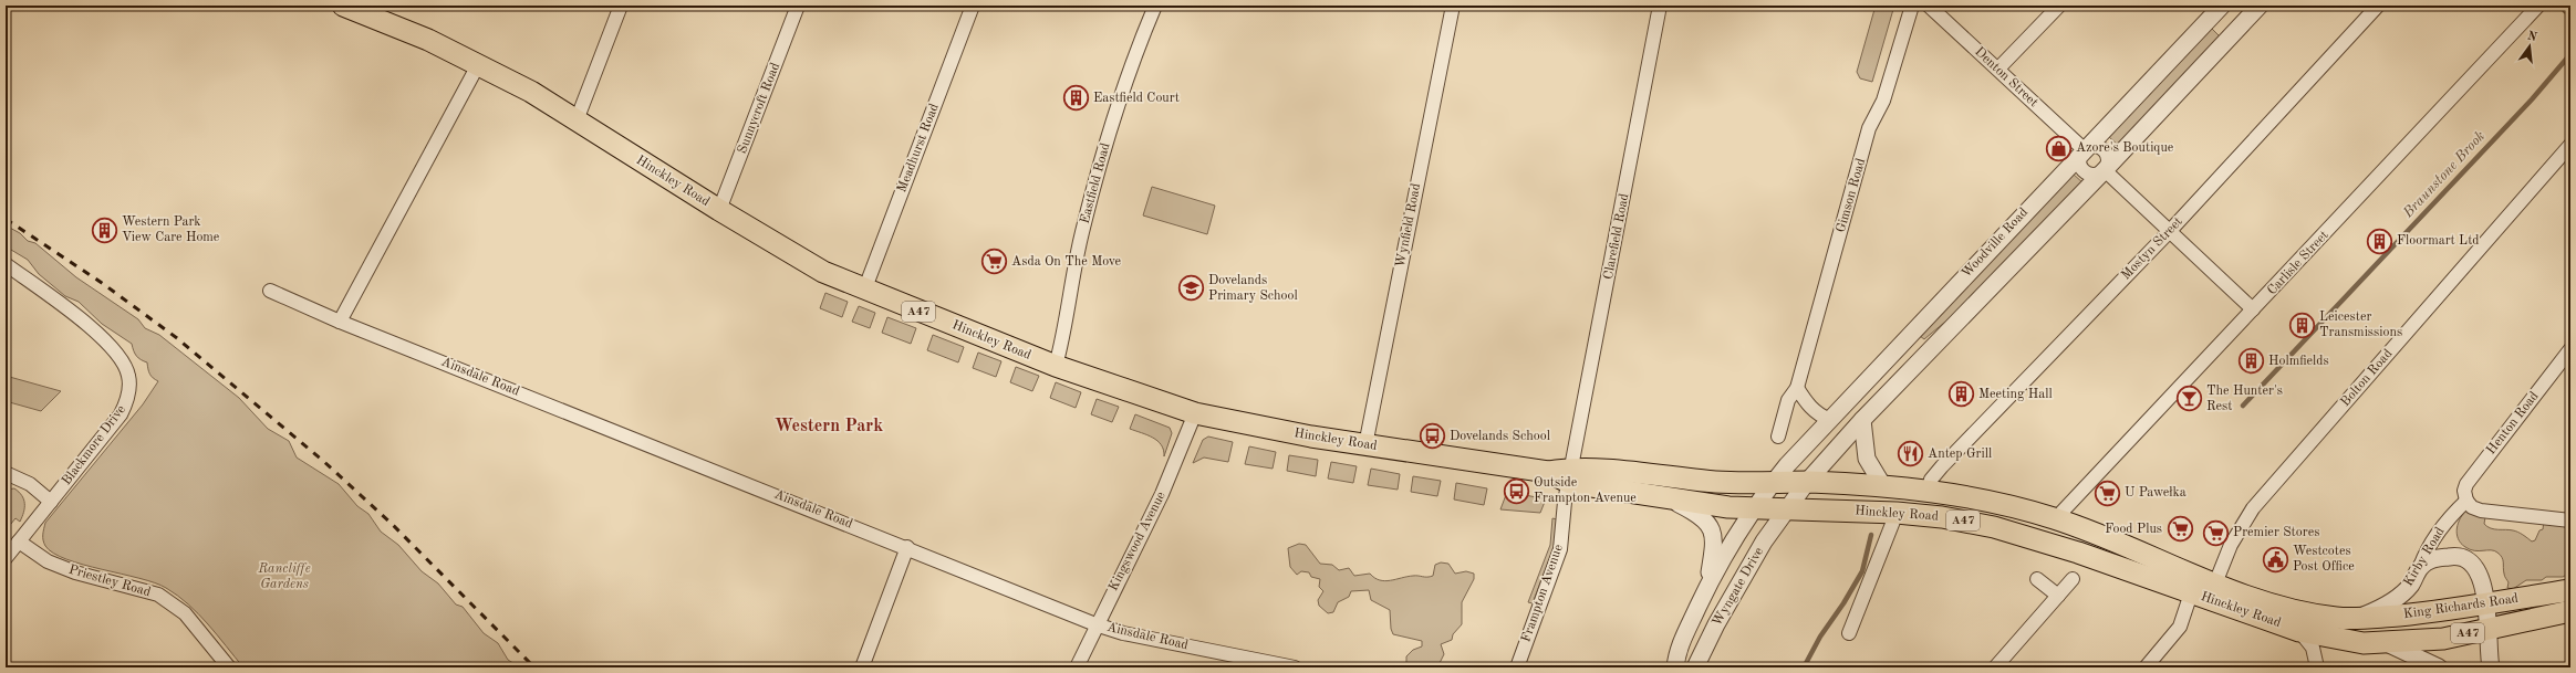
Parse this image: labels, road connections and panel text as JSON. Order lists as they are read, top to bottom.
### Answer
{
  "streets": {
    "main road": ["Hinckley Road", "A47", "King Richards Road"],
    "street": [
      "Denton Street",
      "Sunnycroft Road",
      "Meadhurst Road",
      "Eastfield Road",
      "Gimson Road",
      "Wynfield Road",
      "Clarefield Road",
      "Woodville Road",
      "Mostyn Street",
      "Carlisle Street",
      "Ainsdale Road",
      "Bolton Road",
      "Henton Road",
      "Blackmore Drive",
      "Kingswood Avenue",
      "Kirby Road",
      "Priestley Road",
      "Wyngate Drive",
      "Frampton Avenue"
    ]
  },
  "crossings": [
    ["Denton Street", "Woodville Road"],
    ["Sunnycroft Road", "Hinckley Road"],
    ["Meadhurst Road", "Hinckley Road"],
    ["Hinckley Road", "Eastfield Road"],
    ["Hinckley Road", "Wynfield Road"],
    ["Hinckley Road", "Clarefield Road"],
    ["Hinckley Road", "Woodville Road"],
    ["Hinckley Road", "Mostyn Street"],
    ["Hinckley Road", "Carlisle Street"],
    ["Hinckley Road", "Bolton Road"],
    ["Hinckley Road", "Kingswood Avenue"],
    ["Hinckley Road", "Kirby Road"],
    ["Hinckley Road", "Wyngate Drive"],
    ["Hinckley Road", "Frampton Avenue"],
    ["Hinckley Road", "King Richards Road"],
    ["Clarefield Road", "Frampton Avenue"],
    ["Woodville Road", "Wyngate Drive"],
    ["Ainsdale Road", "Kingswood Avenue"],
    ["Henton Road", "Kirby Road"],
    ["Blackmore Drive", "Priestley Road"],
    ["Kirby Road", "King Richards Road"]
  ],
  "districts": ["Western Park"],
  "water": ["Braunstone Brook"],
  "parks": ["Rancliffe Gardens"],
  "places": {
    "building": [
      "Eastfield Court",
      "Western Park View Care Home",
      "Floormart Ltd",
      "Leicester Transmissions",
      "Holmfields",
      "Meeting Hall"
    ],
    "shop": ["Azore's Boutique"],
    "supermarket": [
      "Asda On The Move",
      "U Pawełka",
      "Food Plus",
      "Premier Stores"
    ],
    "school or university": ["Dovelands Primary School"],
    "bar": ["The Hunter's Rest"],
    "bus stop": ["Dovelands School", "Outside Frampton Avenue"],
    "restaurant": ["Antep Grill"],
    "public building": ["Westcotes Post Office"]
  },
  "north": "top"
}
